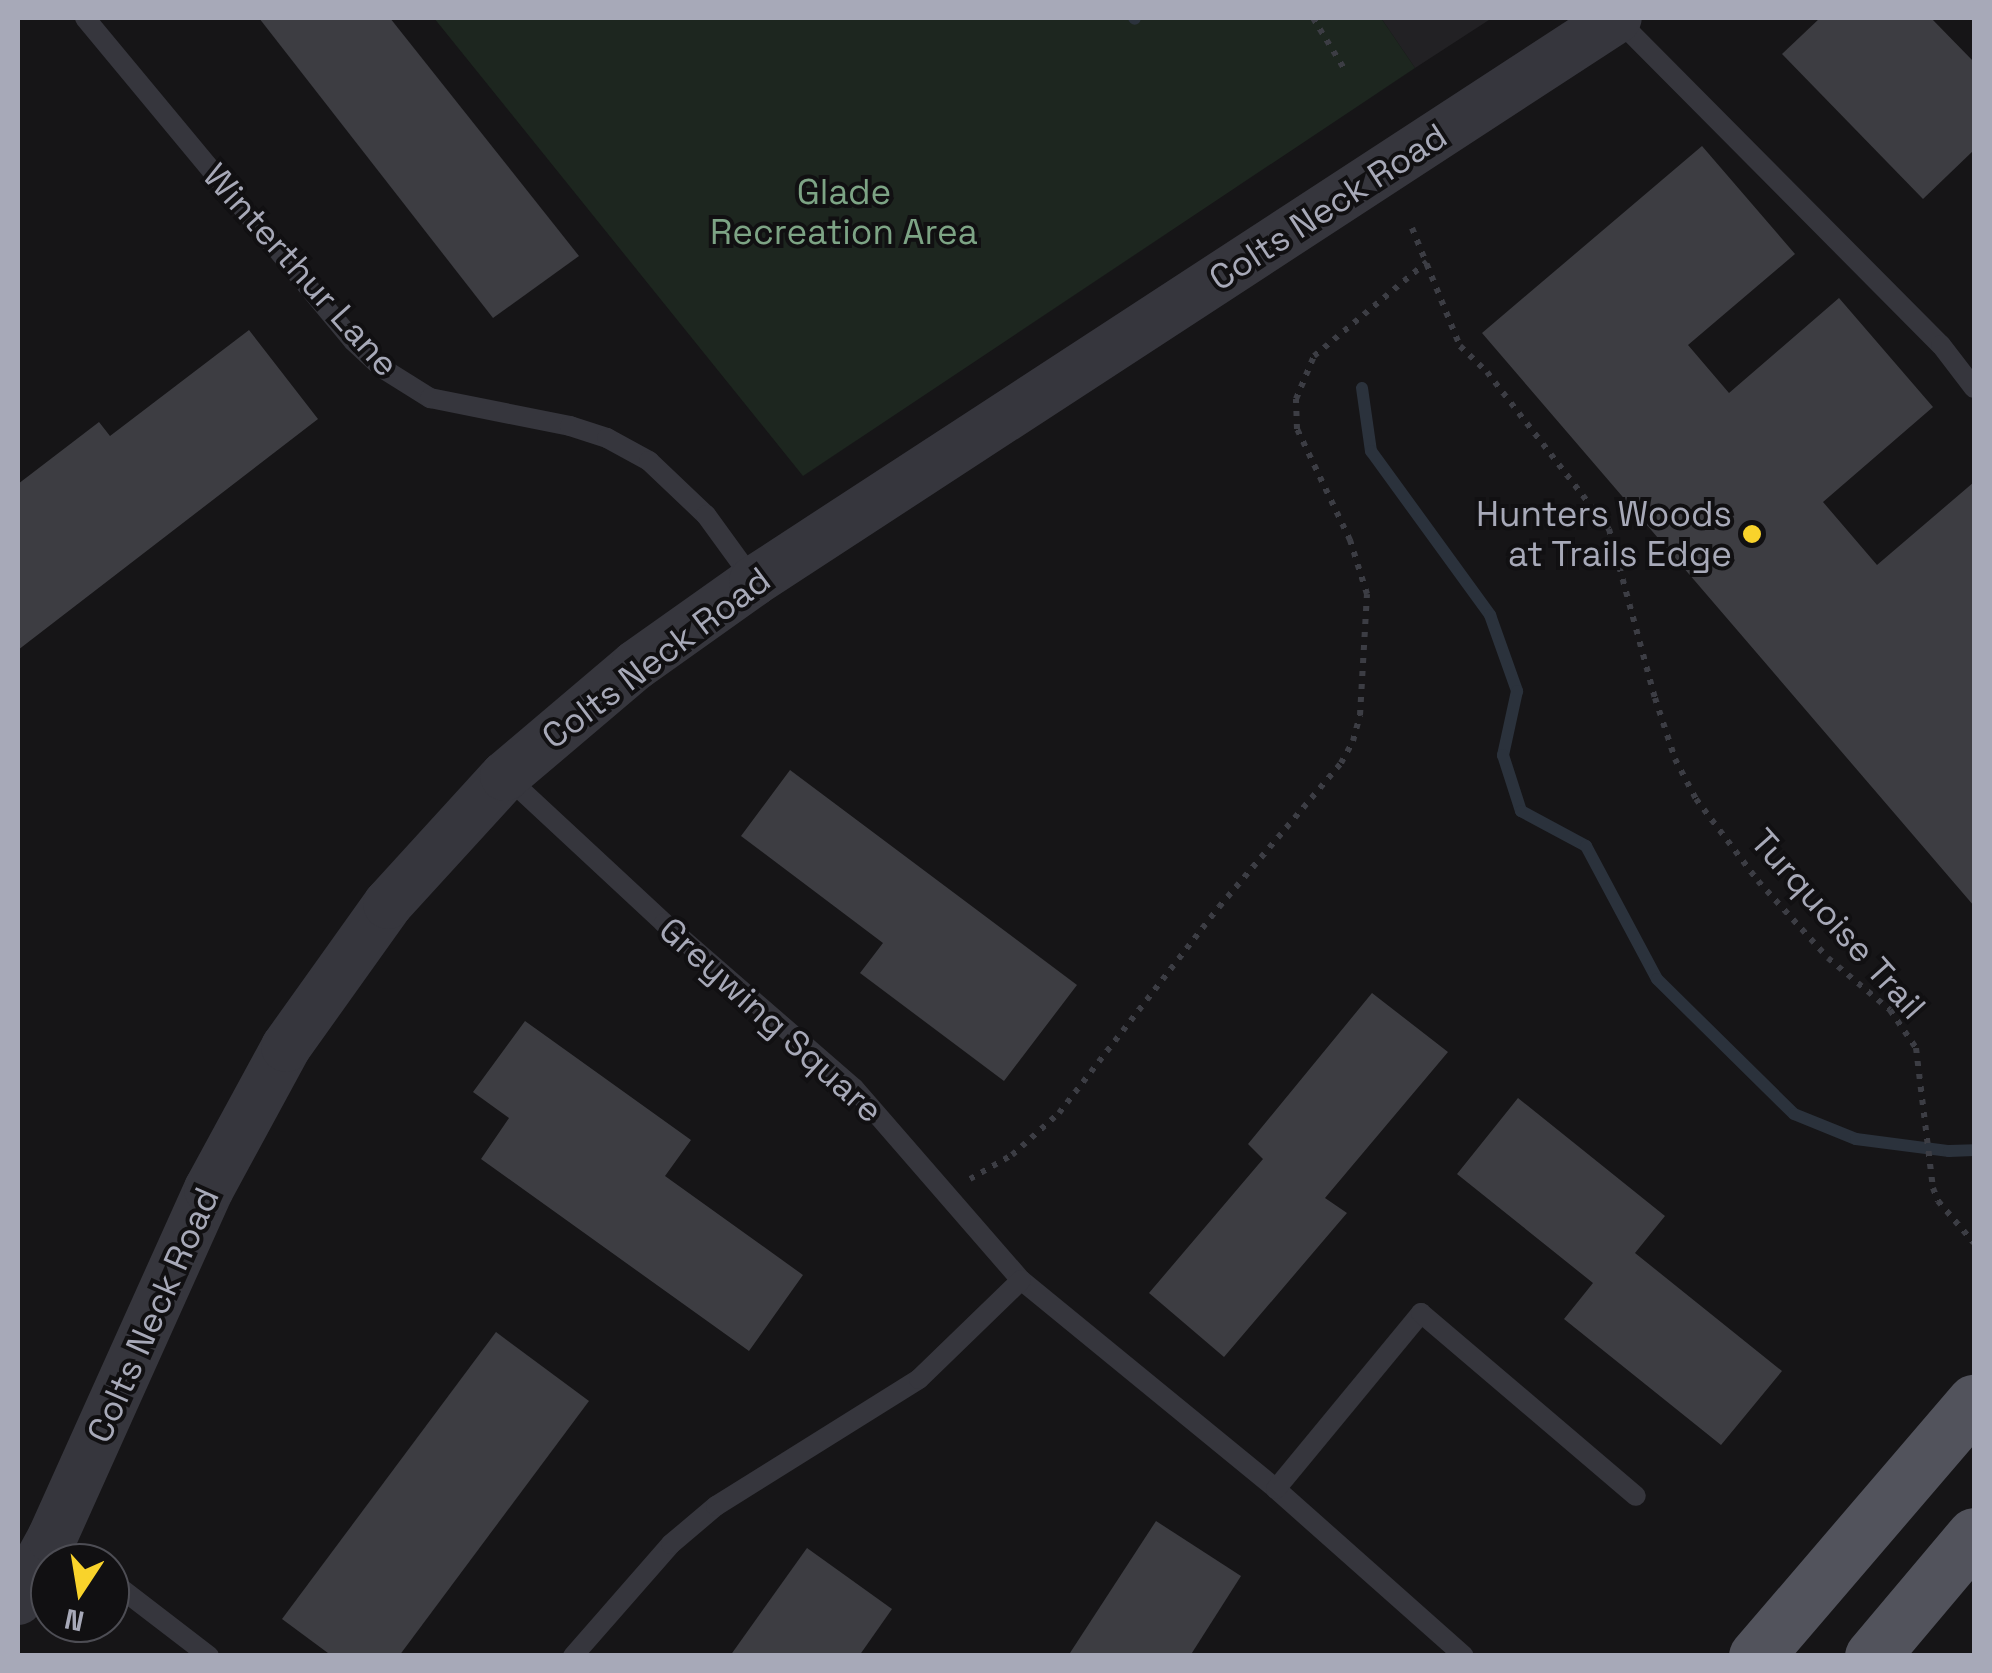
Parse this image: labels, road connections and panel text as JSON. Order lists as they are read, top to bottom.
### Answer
{
  "streets": {
    "street": ["Colts Neck Road"],
    "lane": ["Winterthur Lane", "Greywing Square"],
    "path": ["Turquoise Trail"]
  },
  "crossings": [
    ["Colts Neck Road", "Winterthur Lane"],
    ["Colts Neck Road", "Greywing Square"]
  ],
  "parks": ["Glade Recreation Area"],
  "places": ["Hunters Woods at Trails Edge"],
  "north": "bottom"
}
